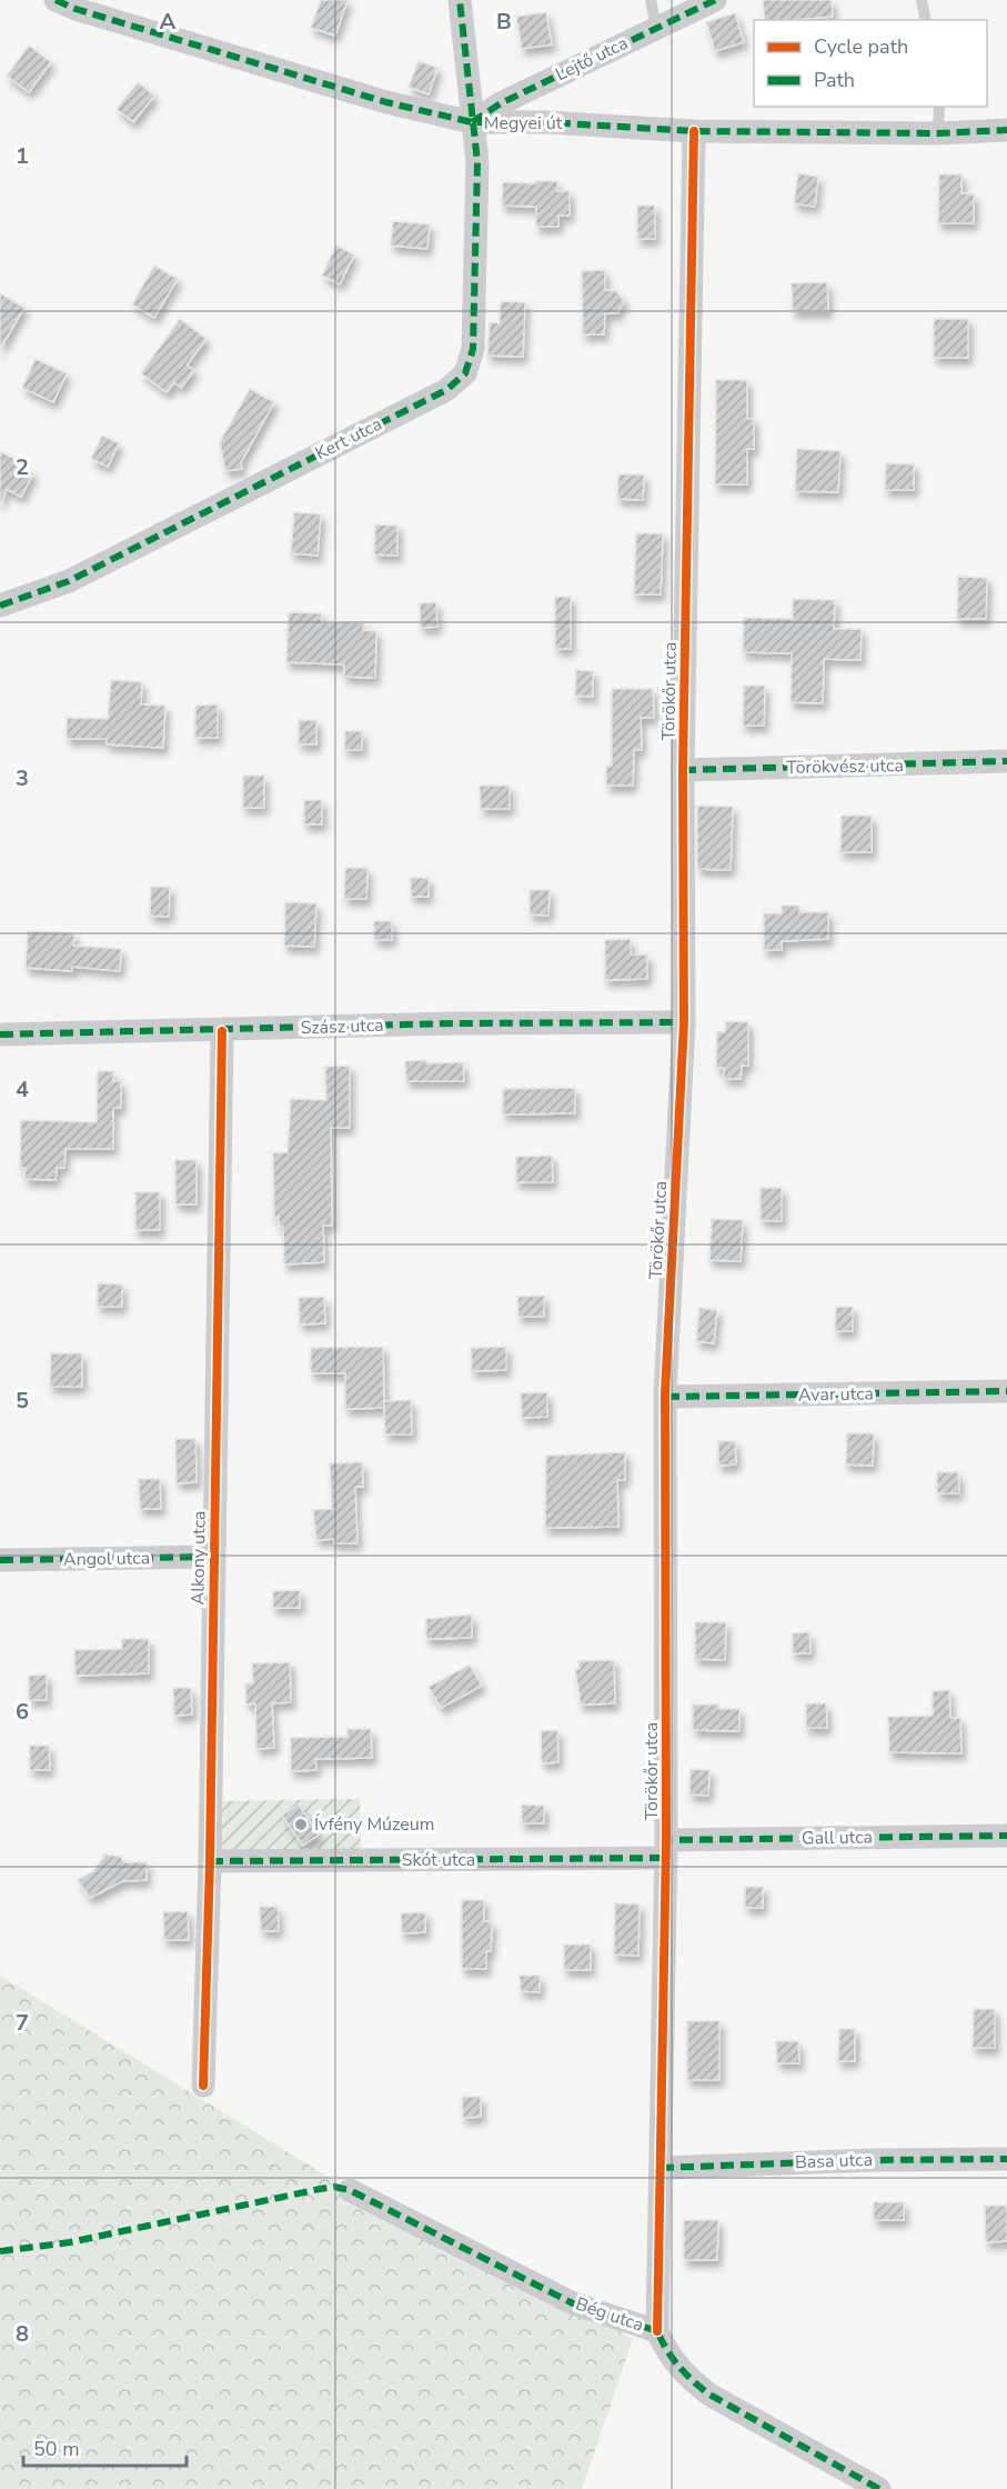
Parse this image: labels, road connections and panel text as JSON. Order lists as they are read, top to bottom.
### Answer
{
  "streets": {
    "street": [
      "Lejtő utca",
      "Megyei út",
      "Kert utca",
      "Törökőr utca",
      "Törökvész utca",
      "Szász utca",
      "Avar utca",
      "Alkony utca",
      "Angol utca",
      "Gall utca",
      "Skót utca",
      "Basa utca",
      "Bég utca"
    ]
  },
  "crossings": [
    ["Lejtő utca", "Megyei út"],
    ["Lejtő utca", "Kert utca"],
    ["Megyei út", "Kert utca"],
    ["Megyei út", "Törökőr utca"],
    ["Törökőr utca", "Törökvész utca"],
    ["Törökőr utca", "Szász utca"],
    ["Törökőr utca", "Avar utca"],
    ["Törökőr utca", "Gall utca"],
    ["Törökőr utca", "Skót utca"],
    ["Törökőr utca", "Basa utca"],
    ["Törökőr utca", "Bég utca"],
    ["Szász utca", "Alkony utca"],
    ["Alkony utca", "Angol utca"],
    ["Alkony utca", "Skót utca"],
    ["Gall utca", "Skót utca"]
  ],
  "places": ["Ívfény Múzeum"],
  "legend": ["Cycle path", "Path"],
  "scale_bar": "50 m",
  "grid": {
    "columns": ["A", "B"],
    "rows": [
      "1",
      "2",
      "3",
      "4",
      "5",
      "6",
      "7",
      "8"
    ]
  }
}
